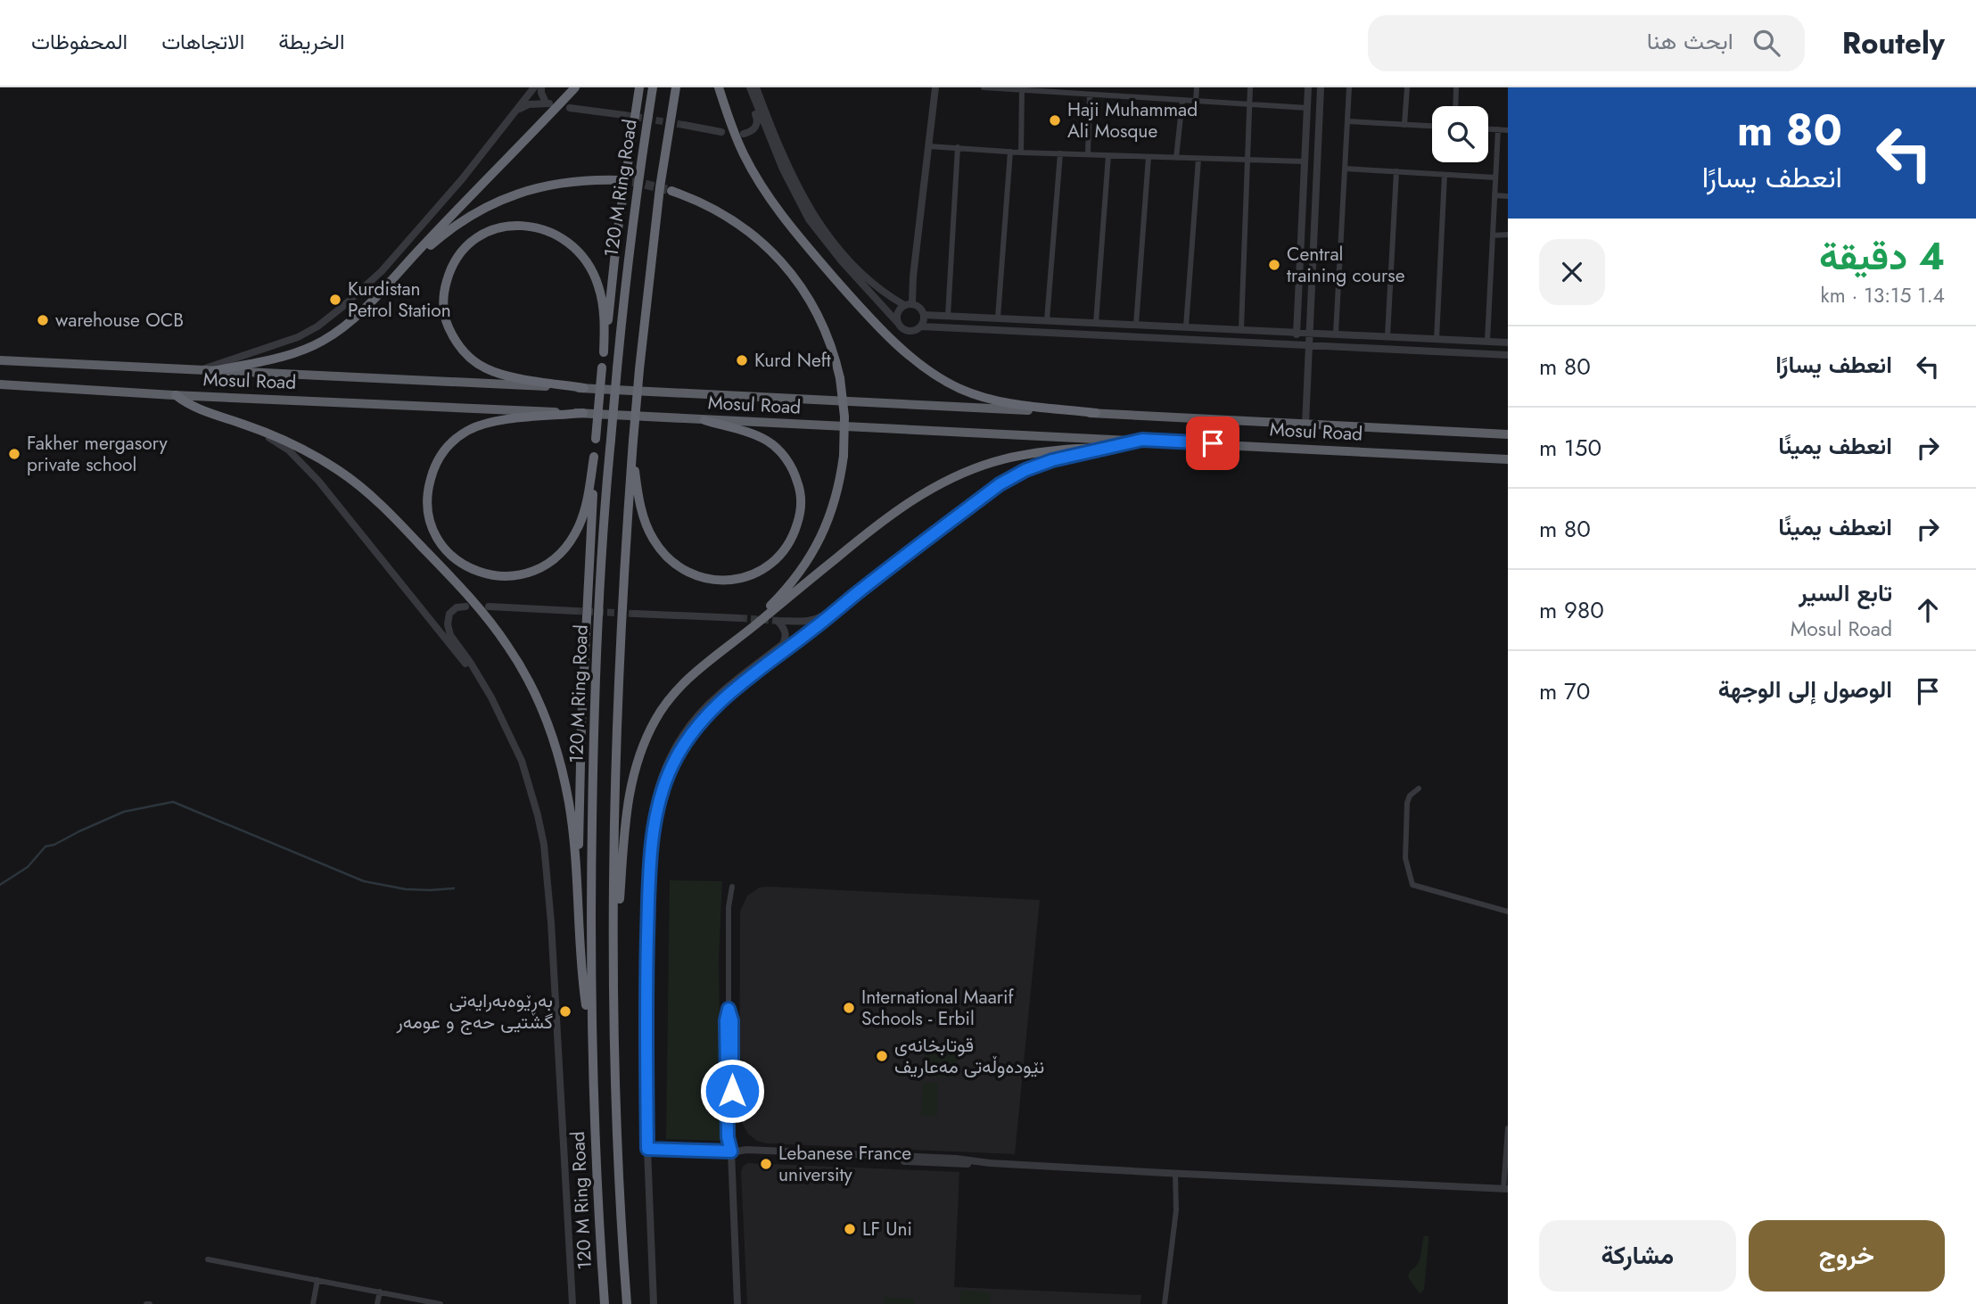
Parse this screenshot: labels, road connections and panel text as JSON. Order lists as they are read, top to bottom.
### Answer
{
  "streets": {
    "highway": ["120 M Ring Road", "Mosul Road"]
  },
  "places": [
    "Haji Muhammad Ali Mosque",
    "Central training course",
    "Kurdistan Petrol Station",
    "warehouse OCB",
    "Kurd Neft",
    "Fakher mergasory private school",
    "International Maarif Schools - Erbil",
    "بەڕێوەبەرایەتی گشتیی حەج و عومەر",
    "قوتابخانەی نێودەوڵەتی مەعاریف",
    "Lebanese France university",
    "LF Uni"
  ],
  "page": {
    "header": "Routely",
    "search": "ابحث هنا",
    "nav": ["الخريطة", "الاتجاهات", "المحفوظات"],
    "turn": ["80 m", "انعطف يسارًا"],
    "heading": ["4 دقيقة", "1.4 km · 13:15"],
    "list": [
      {
        "name": "انعطف يسارًا",
        "value": "80 m"
      },
      {
        "name": "انعطف يمينًا",
        "value": "150 m"
      },
      {
        "name": "انعطف يمينًا",
        "value": "80 m"
      },
      {
        "name": "تابع السير",
        "note": "Mosul Road",
        "value": "980 m"
      },
      {
        "name": "الوصول إلى الوجهة",
        "value": "70 m"
      }
    ],
    "buttons": ["خروج", "مشاركة"]
  }
}
